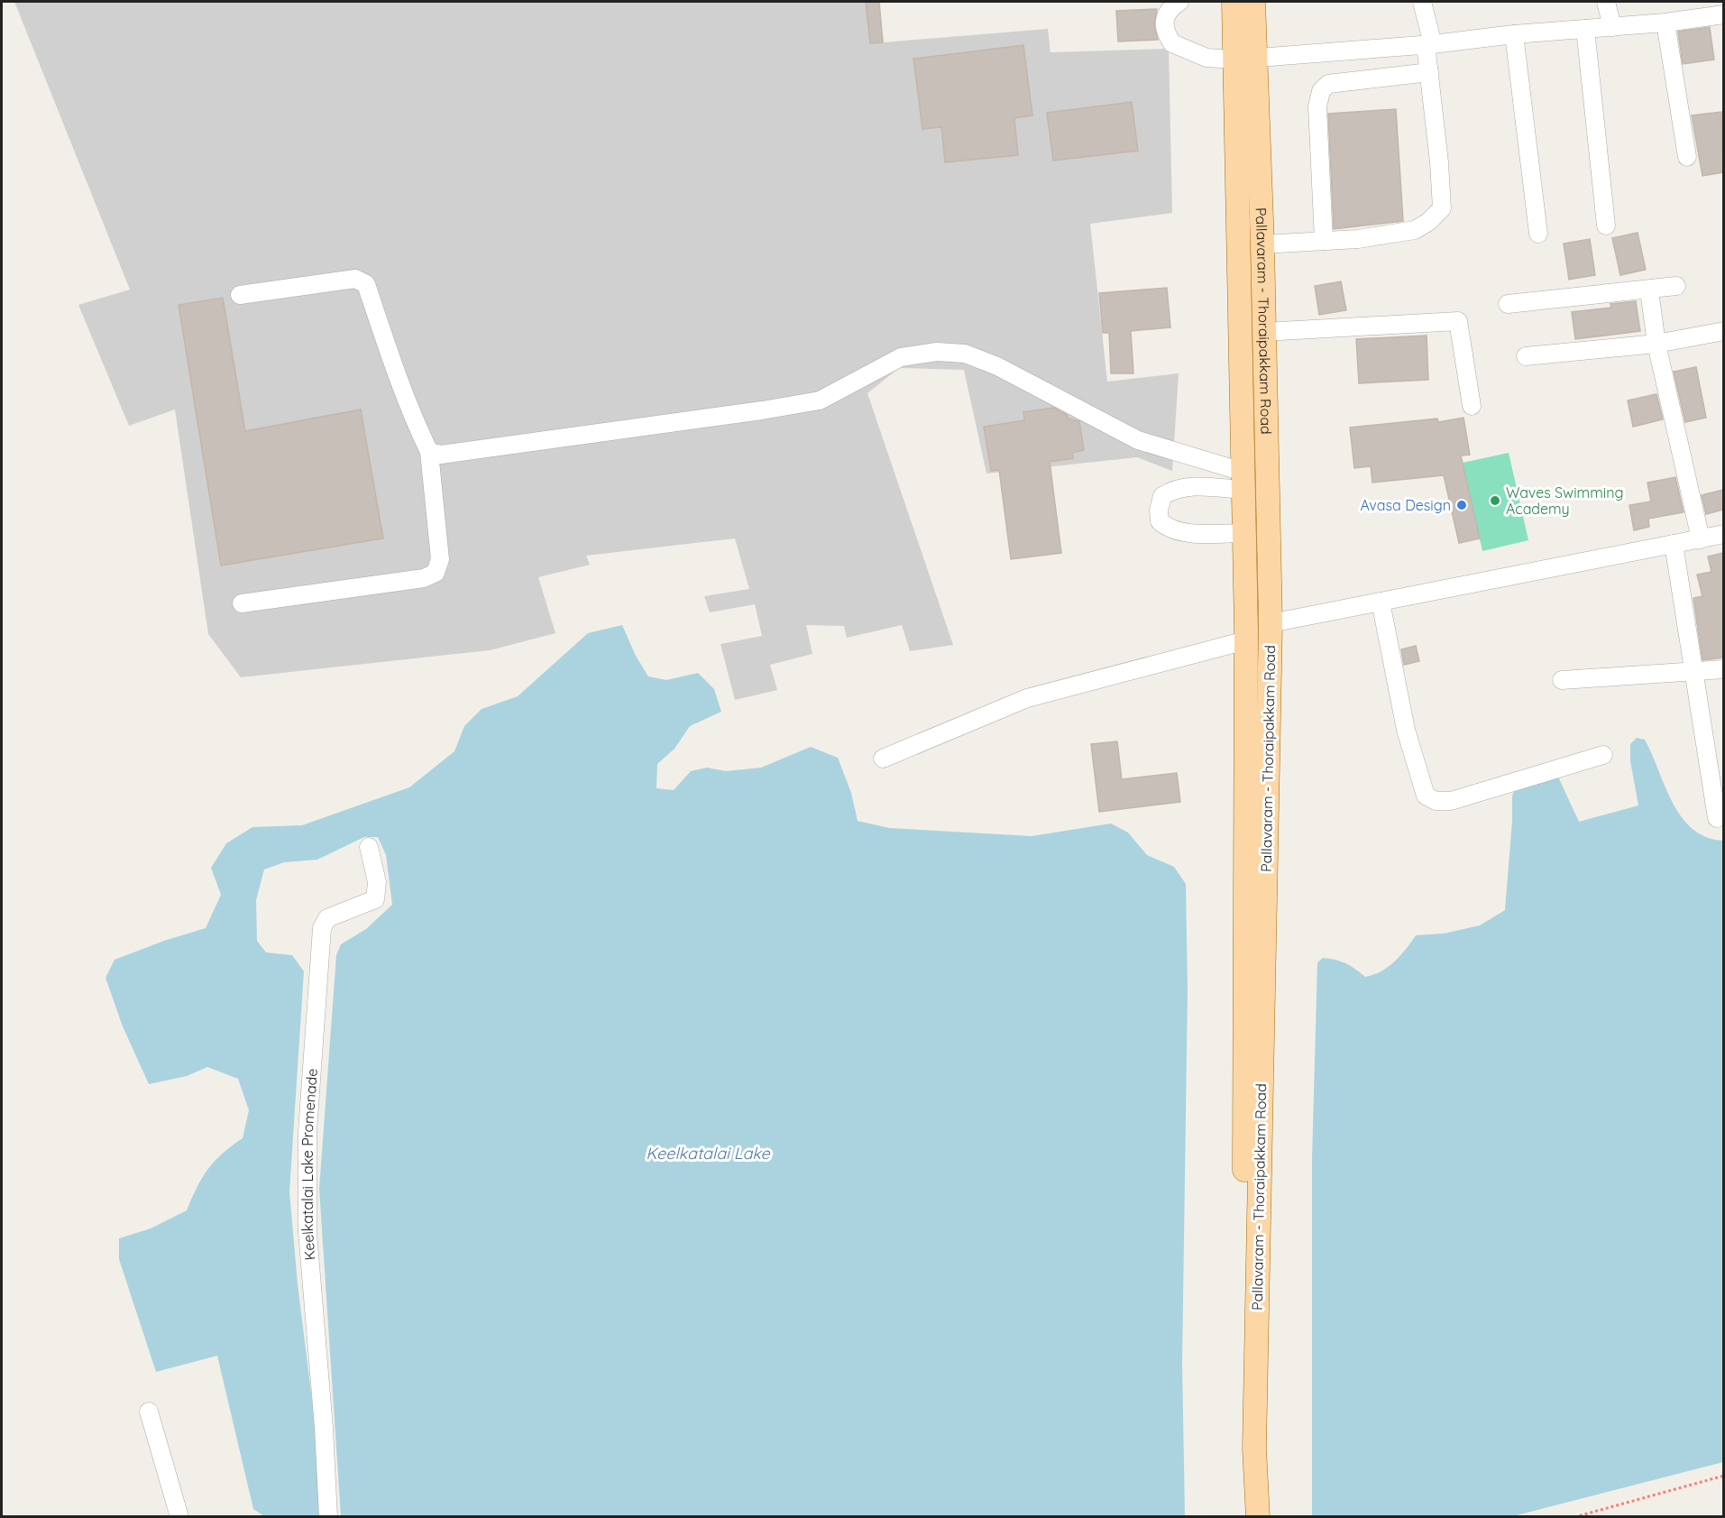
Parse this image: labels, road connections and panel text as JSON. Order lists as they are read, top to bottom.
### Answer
{
  "streets": {
    "main road": ["Pallavaram - Thoraipakkam Road"],
    "street": ["Keelkatalai Lake Promenade"]
  },
  "water": ["Keelkatalai Lake"],
  "places": ["Waves Swimming Academy", "Avasa Design"]
}
